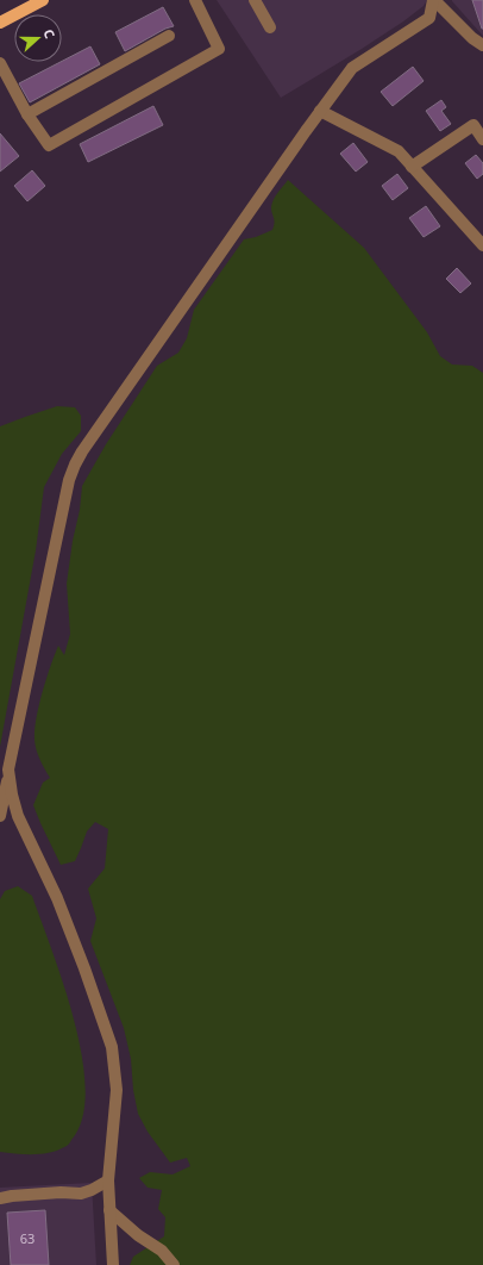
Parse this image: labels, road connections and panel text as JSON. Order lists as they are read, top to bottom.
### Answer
{
  "house_numbers": ["63"],
  "north": "right"
}
